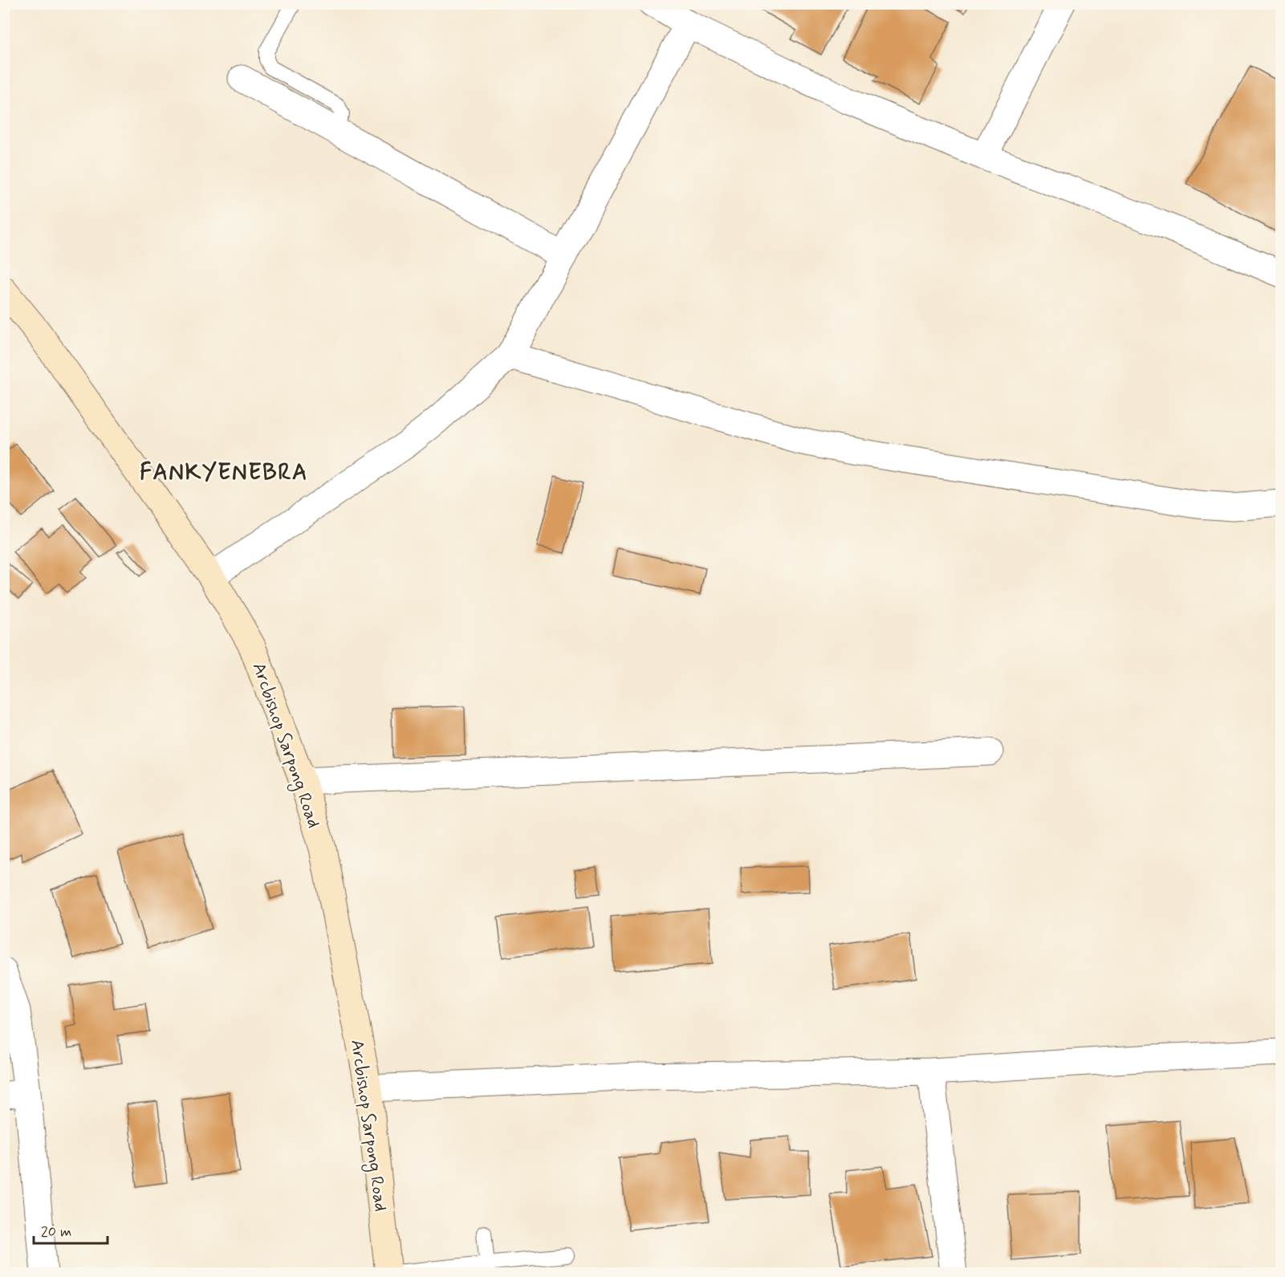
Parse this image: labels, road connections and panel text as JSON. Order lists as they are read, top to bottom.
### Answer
{
  "streets": {
    "street": ["Arcbishop Sarpong Road"]
  },
  "districts": ["FANKYENEBRA"],
  "scale_bar": "20 m"
}
